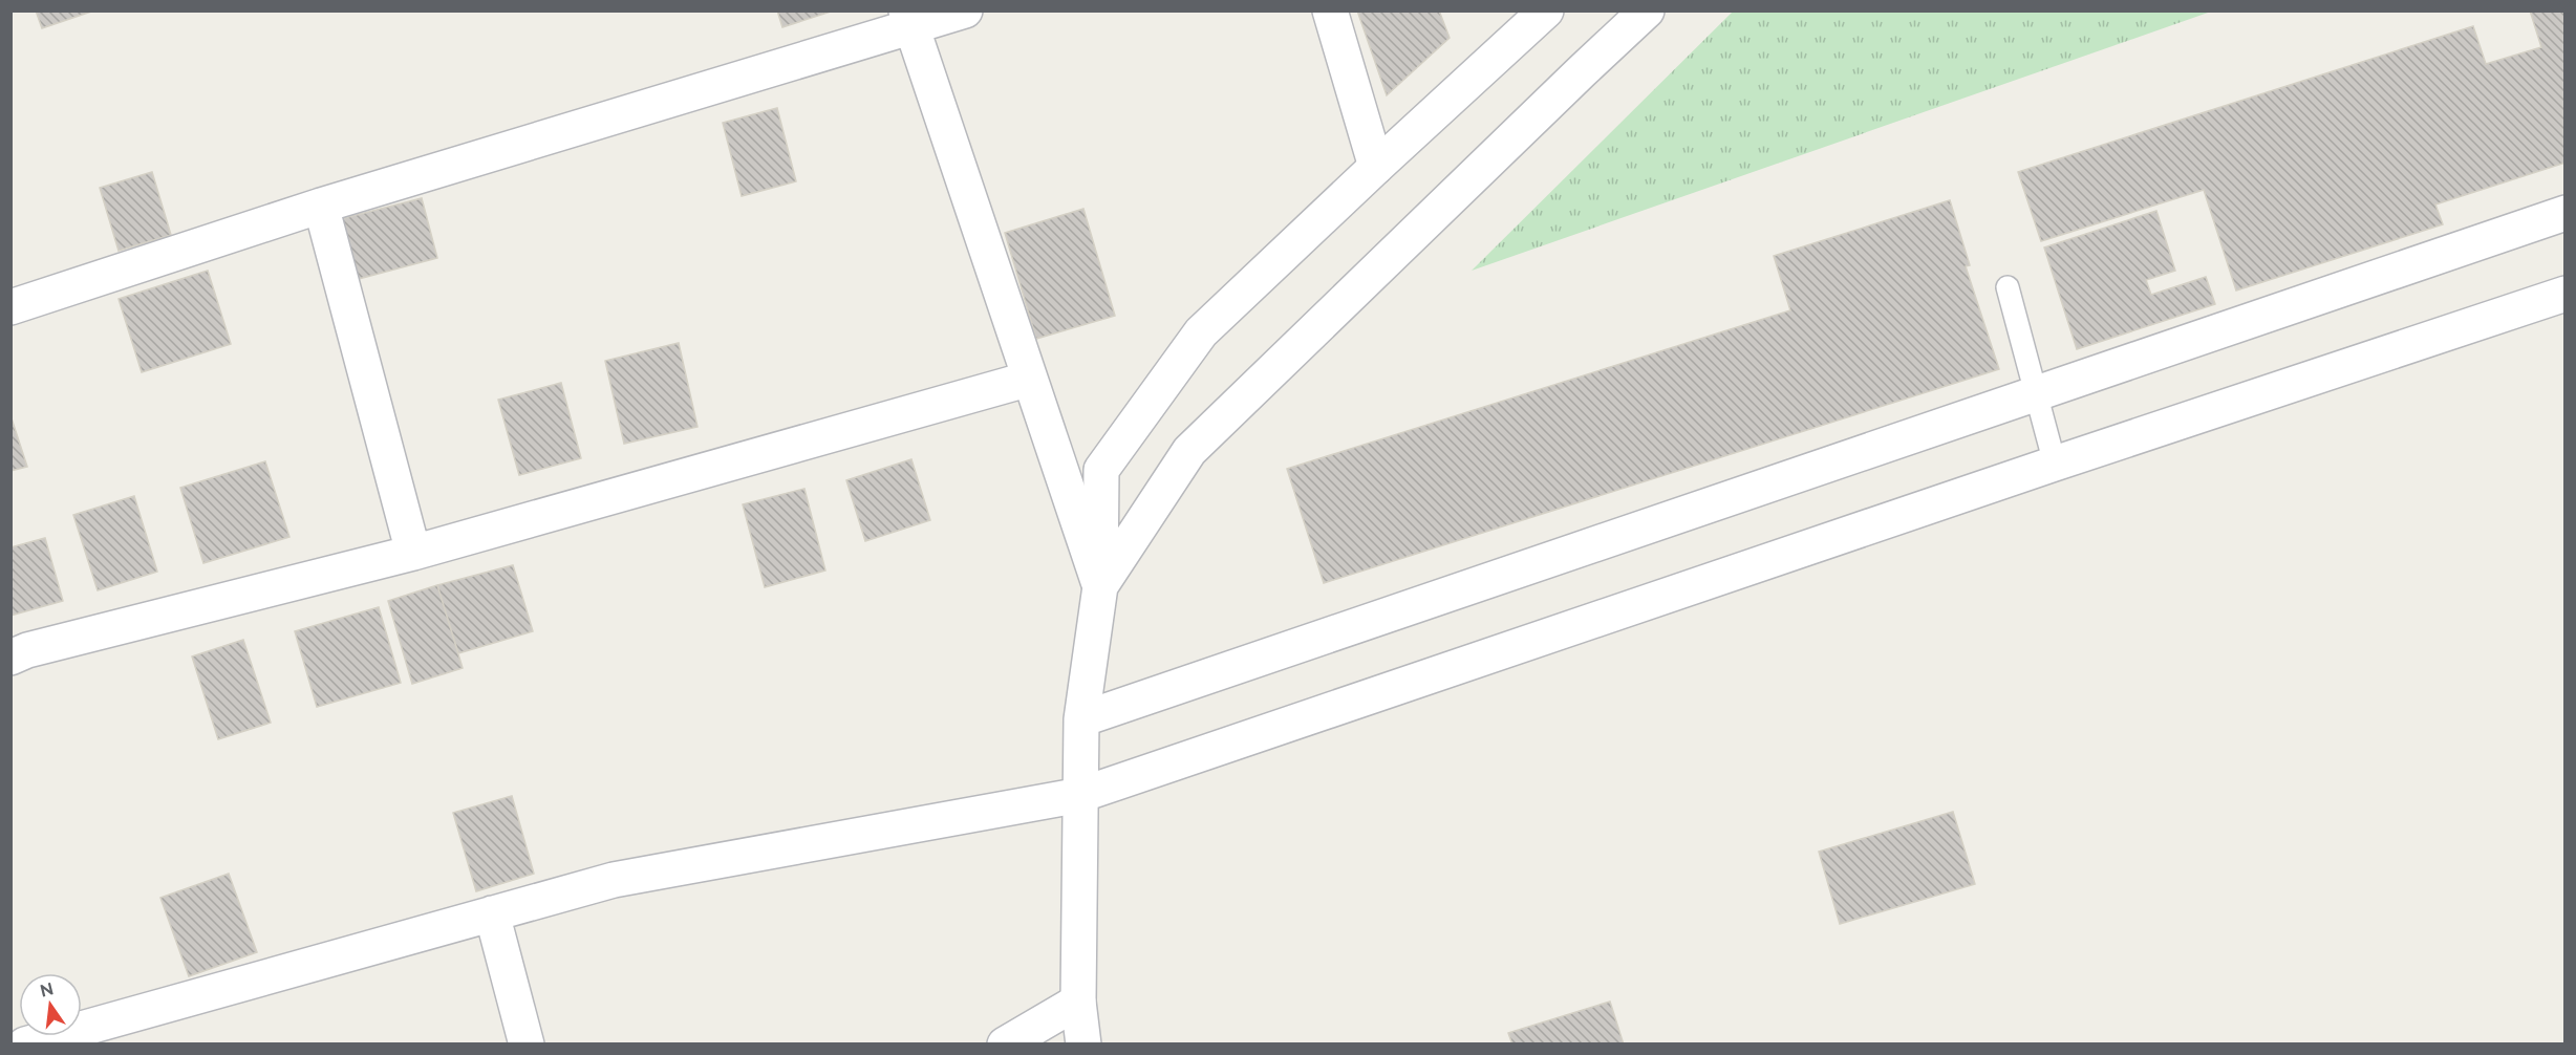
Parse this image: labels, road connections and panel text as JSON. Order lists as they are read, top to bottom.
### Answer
{
  "north": "top"
}
